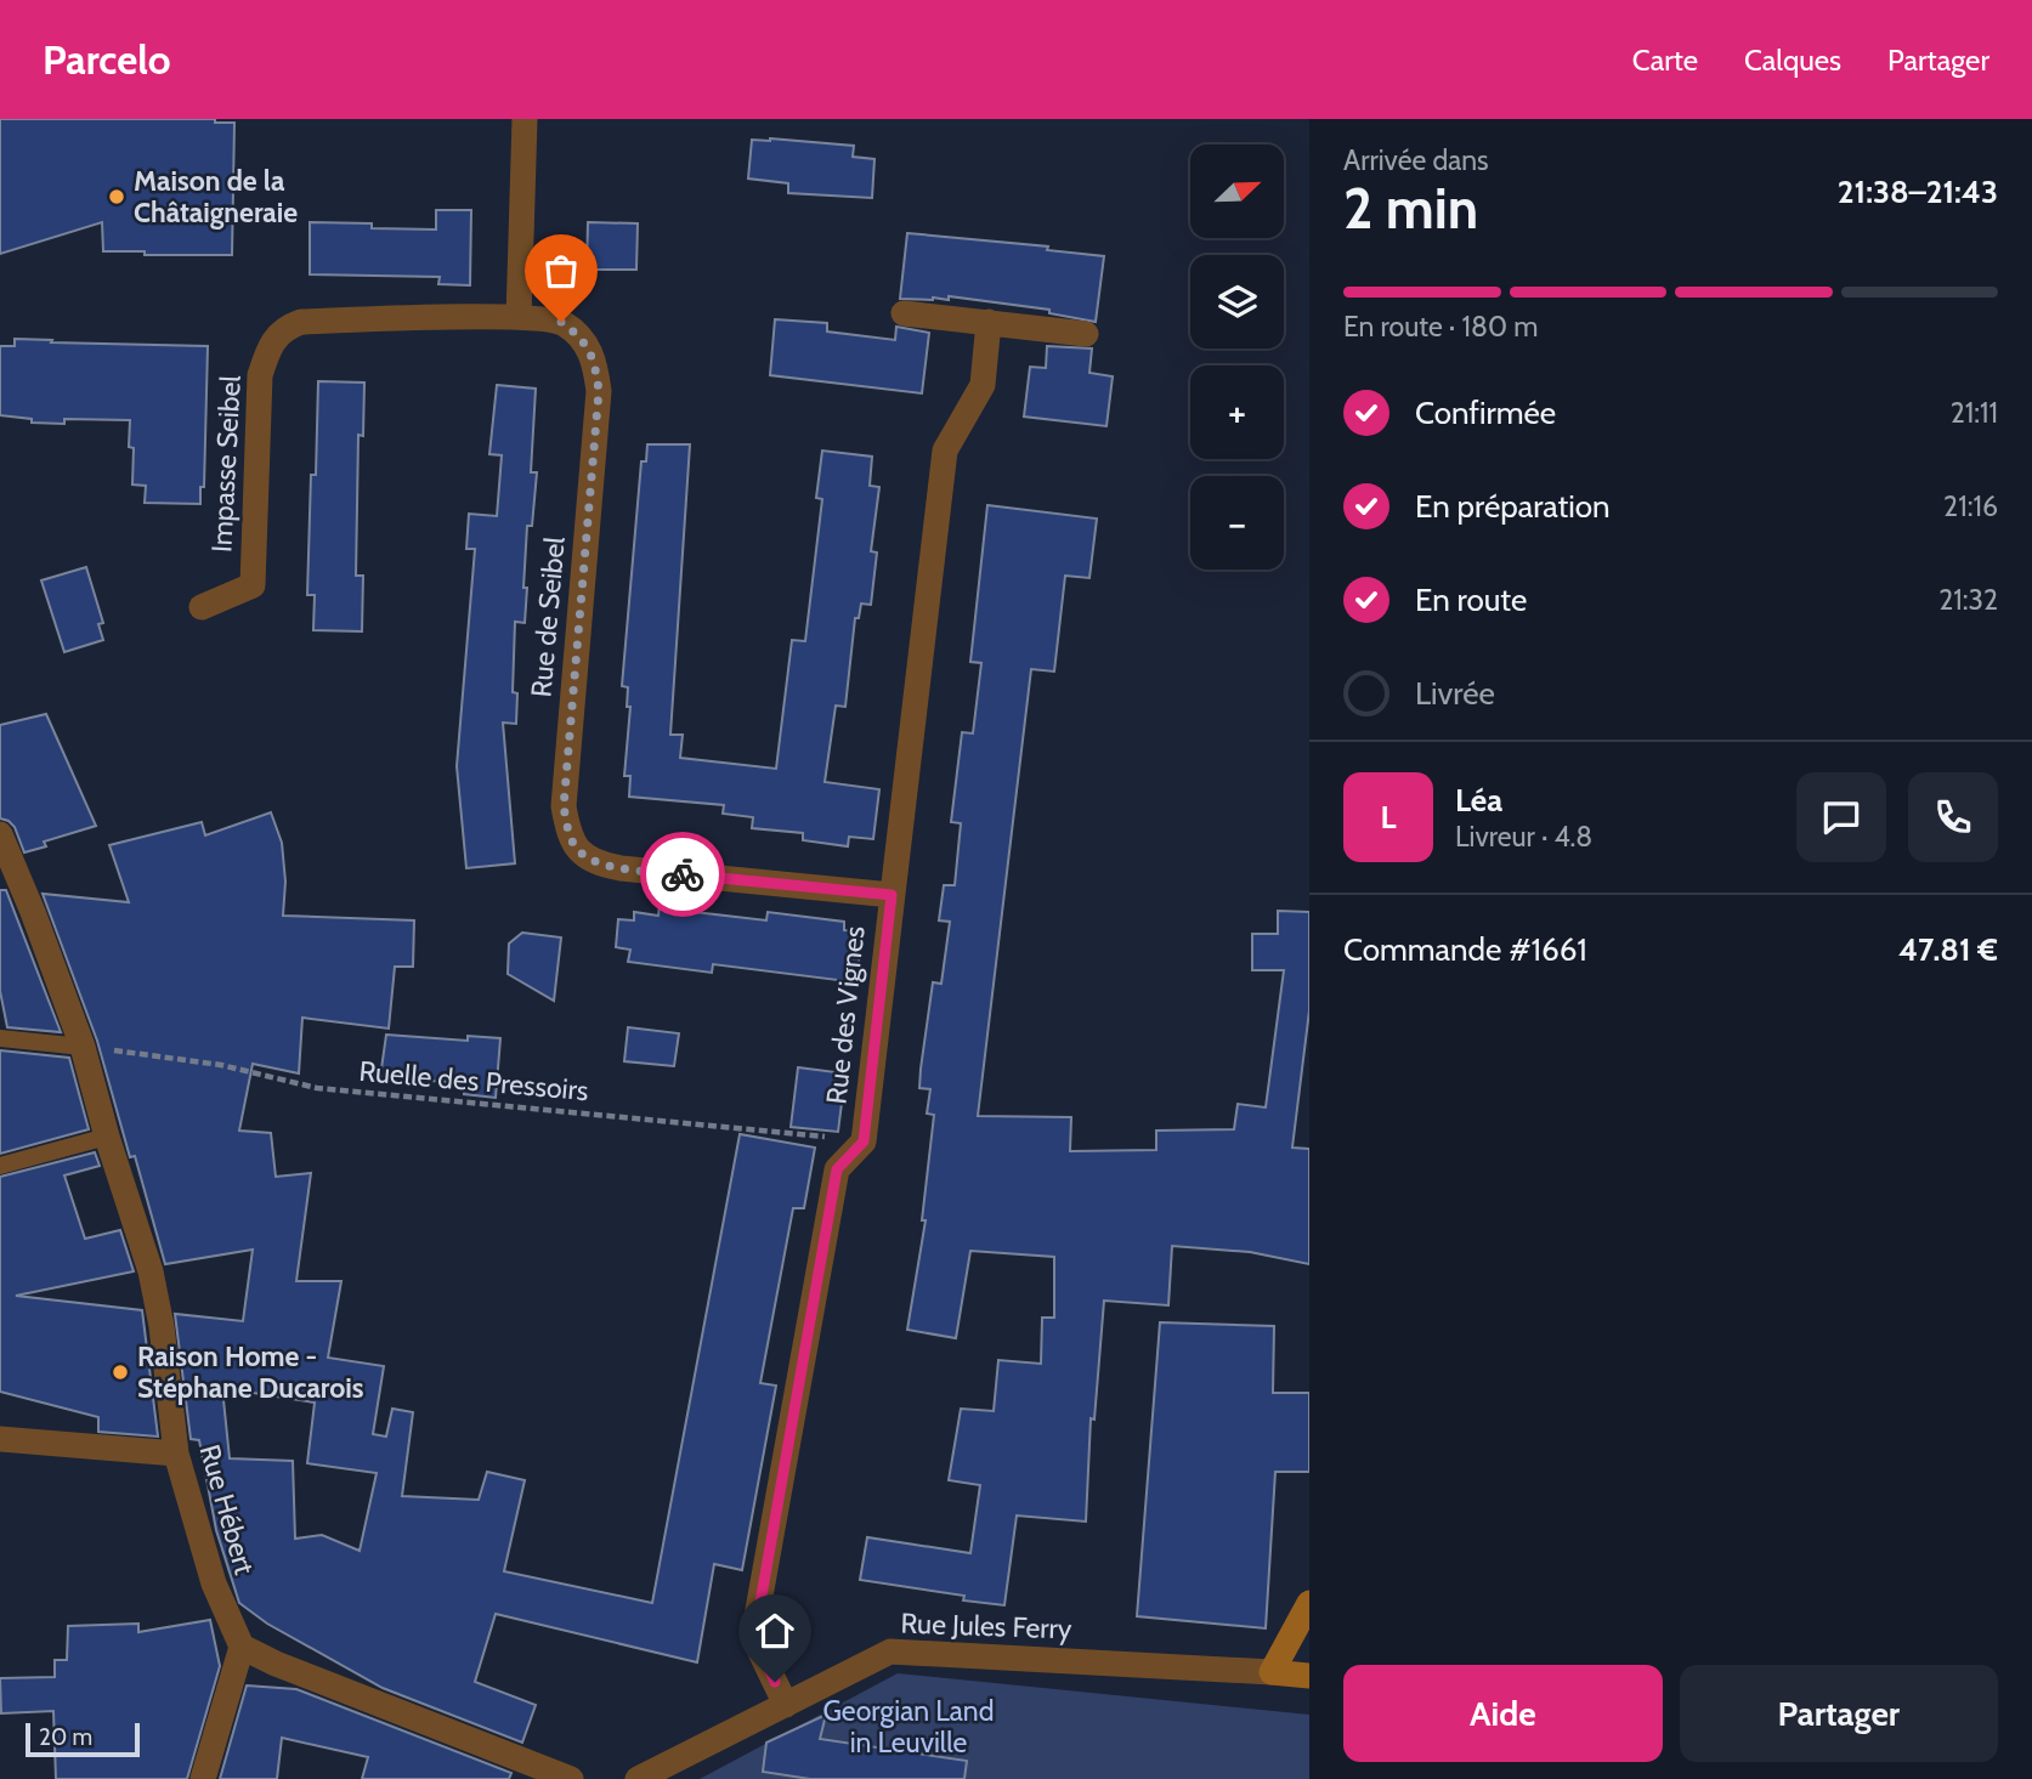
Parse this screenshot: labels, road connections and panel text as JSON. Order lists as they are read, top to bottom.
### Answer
{
  "streets": {
    "street": [
      "Impasse Seibel",
      "Rue de Seibel",
      "Rue des Vignes",
      "Rue Hébert",
      "Rue Jules Ferry"
    ],
    "path": ["Ruelle des Pressoirs"]
  },
  "crossings": [
    ["Impasse Seibel", "Rue de Seibel"],
    ["Rue de Seibel", "Rue des Vignes"],
    ["Rue des Vignes", "Ruelle des Pressoirs"],
    ["Rue des Vignes", "Rue Jules Ferry"],
    ["Ruelle des Pressoirs", "Rue Hébert"]
  ],
  "parks": ["Georgian Land in Leuville"],
  "places": ["Maison de la Châtaigneraie", "Raison Home - Stéphane Ducarois"],
  "scale_bar": "20 m",
  "north": "top right",
  "page": {
    "header": "Parcelo",
    "nav": ["Carte", "Calques", "Partager"],
    "heading": ["2 min", "Arrivée dans", "21:38–21:43"],
    "panel": [
      "Léa",
      "Livreur · 4.8",
      "Commande #1661",
      "47.81 €"
    ],
    "map_buttons": ["+", "−"],
    "bar": "En route · 180 m",
    "list": [
      ["Confirmée", "21:11"],
      ["En préparation", "21:16"],
      ["En route", "21:32"],
      "Livrée"
    ],
    "round": "L",
    "buttons": ["Aide", "Partager"],
    "scale": "20 m"
  }
}
